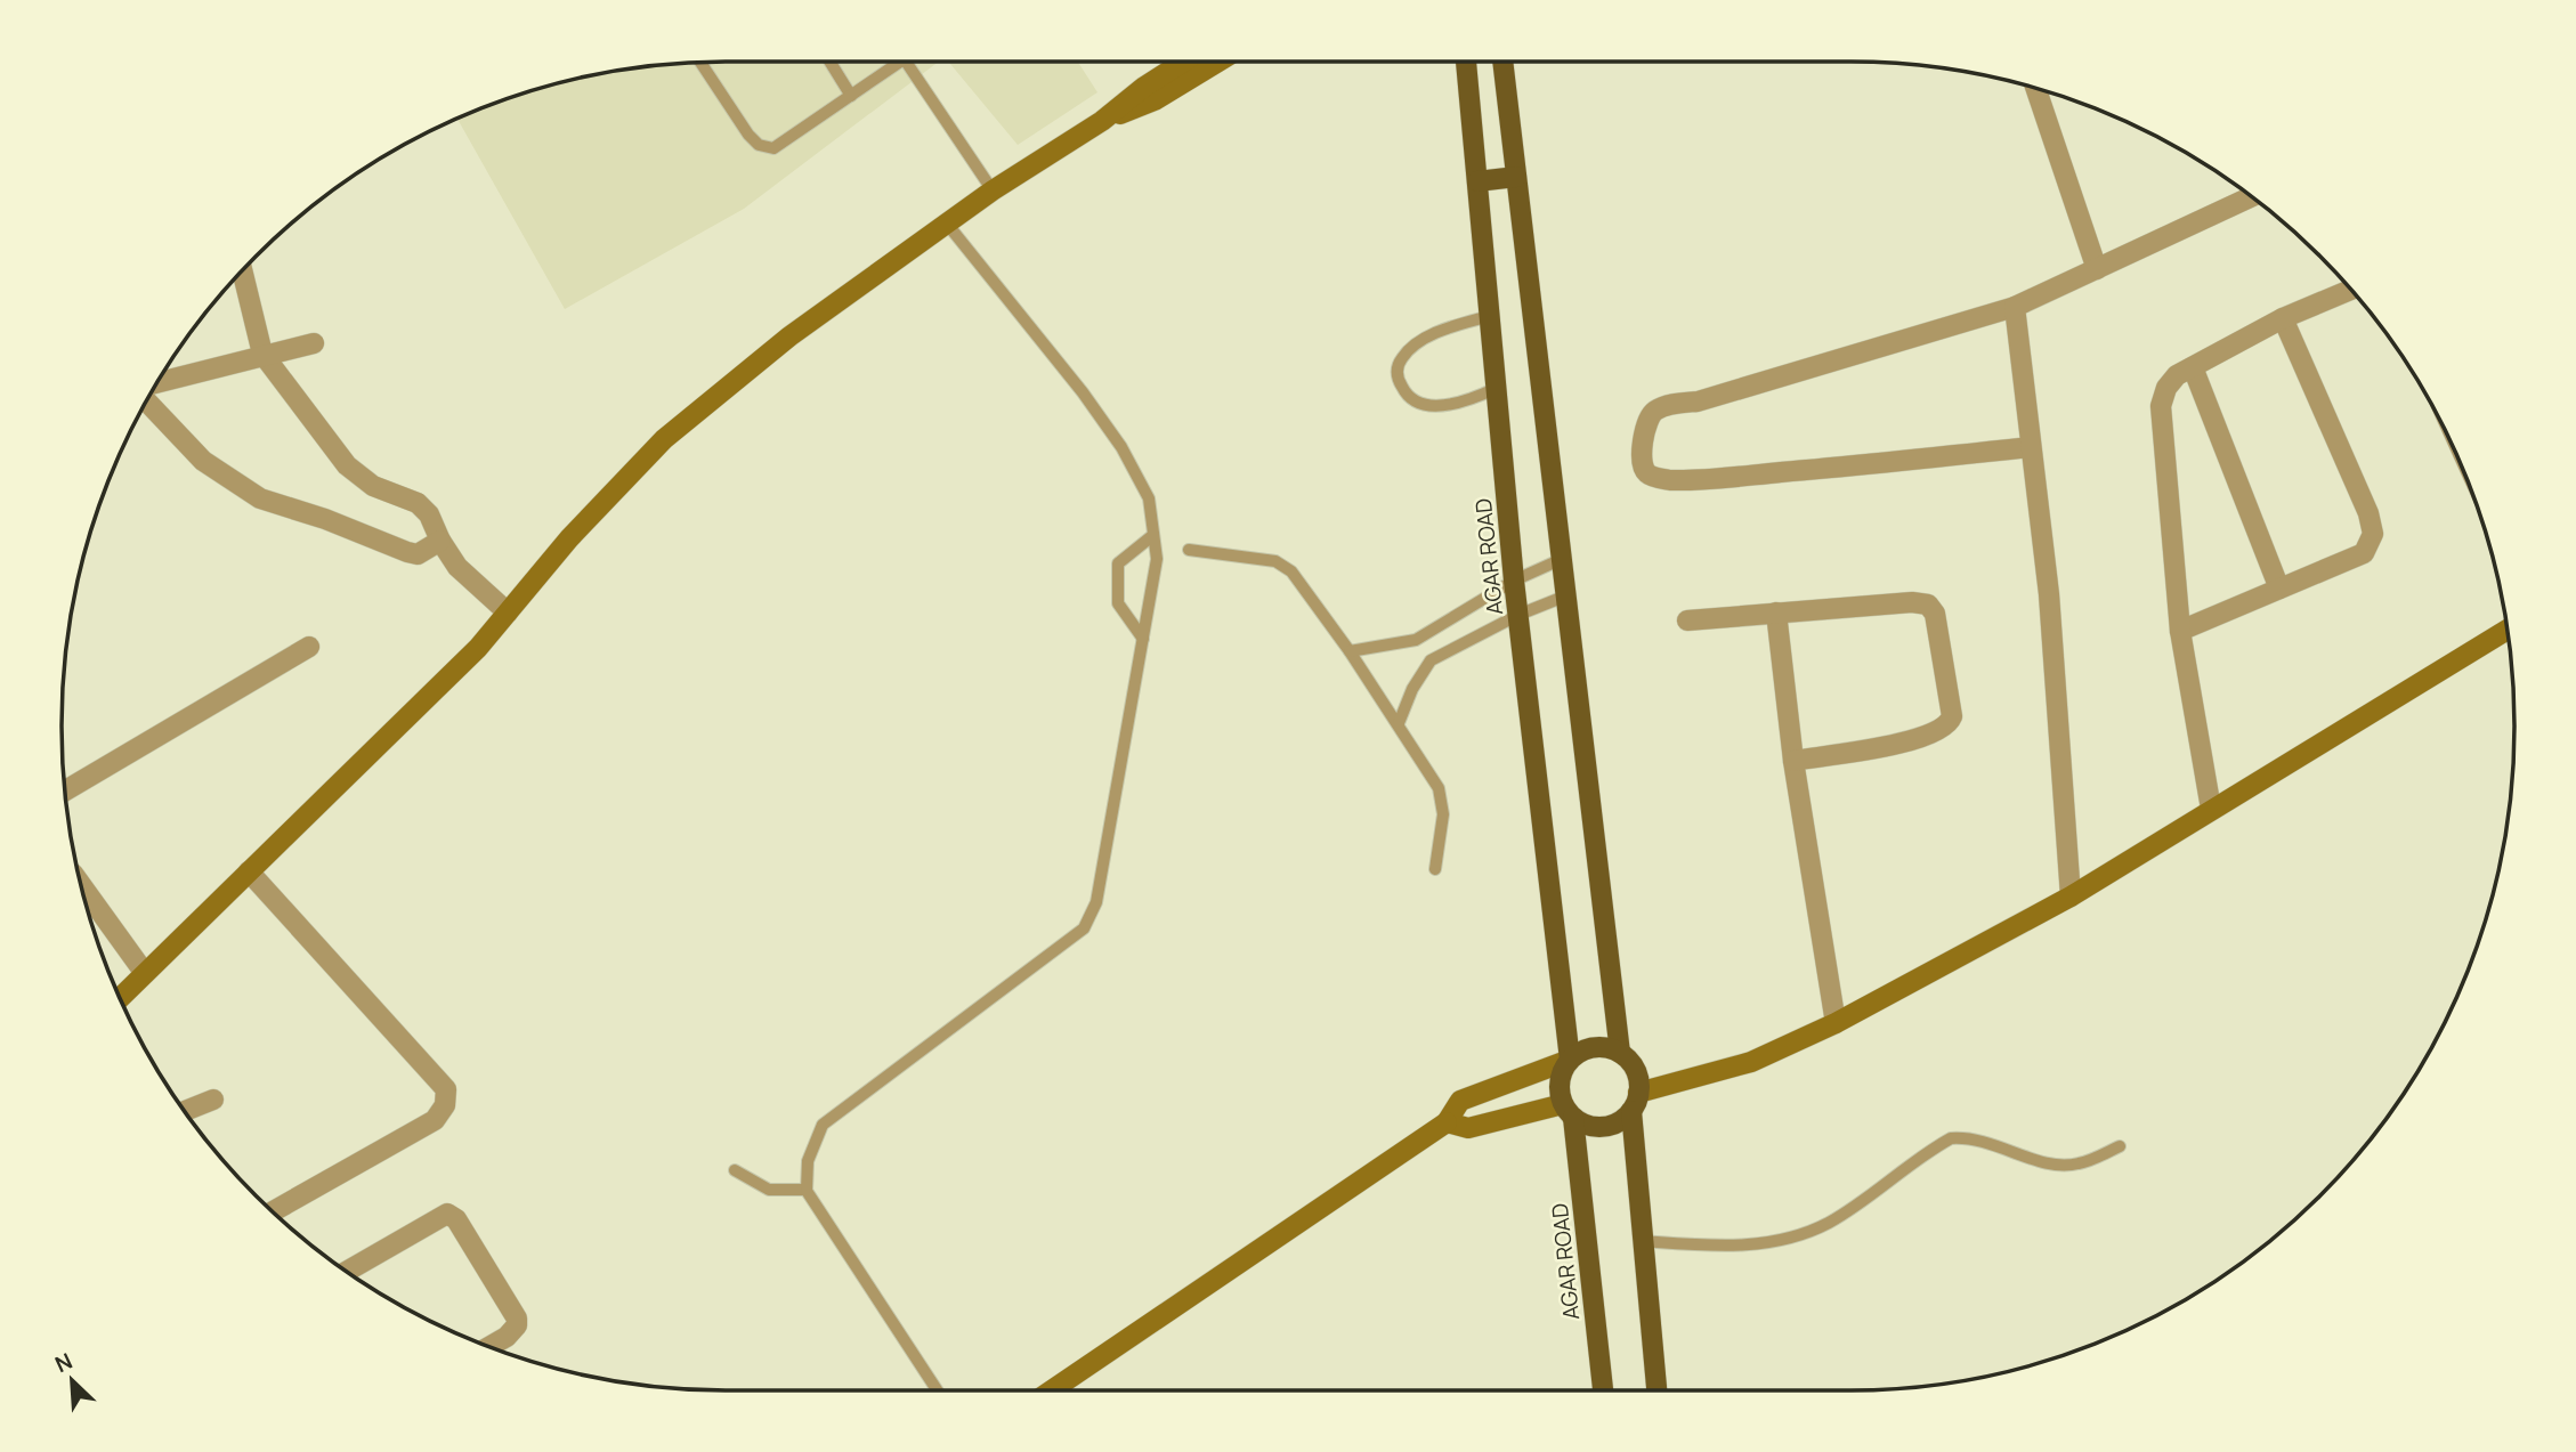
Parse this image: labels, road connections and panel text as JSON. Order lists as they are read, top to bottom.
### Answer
{
  "streets": {
    "main road": ["AGAR ROAD"]
  },
  "north": "top left"
}
